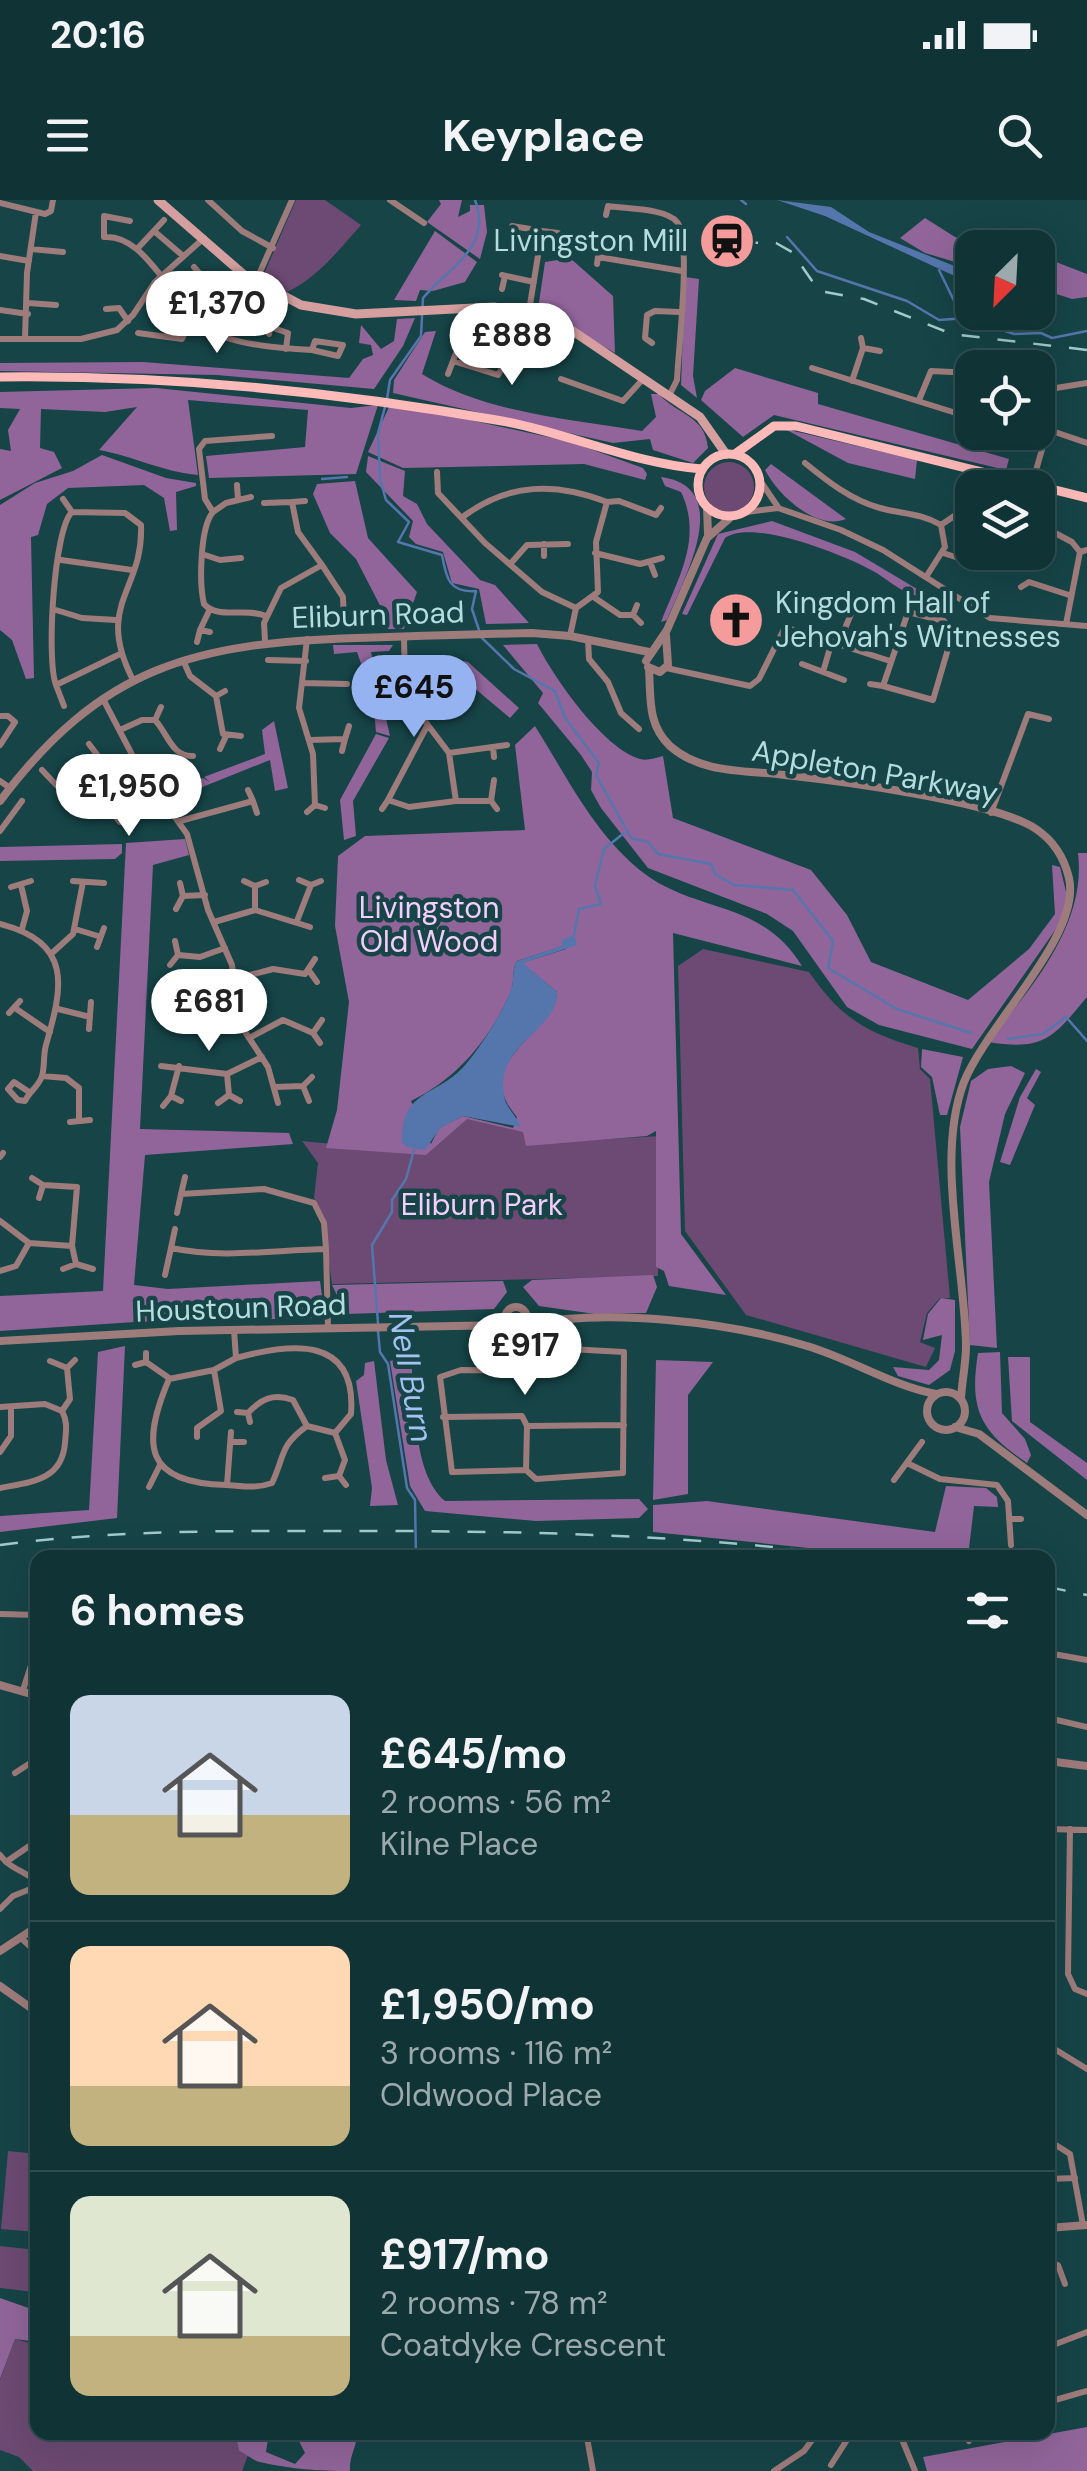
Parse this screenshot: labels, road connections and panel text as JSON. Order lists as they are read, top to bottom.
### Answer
{
  "streets": {
    "street": ["Eliburn Road", "Appleton Parkway", "Houstoun Road"]
  },
  "crossings": [
    ["Eliburn Road", "Appleton Parkway"],
    ["Appleton Parkway", "Houstoun Road"]
  ],
  "water": ["Nell Burn"],
  "parks": ["Livingston Old Wood", "Eliburn Park"],
  "places": {
    "station": ["Livingston Mill"],
    "church": ["Kingdom Hall of Jehovah's Witnesses"]
  },
  "north": "bottom left",
  "page": {
    "status": "20:16",
    "header": "Keyplace",
    "price": [
      "£1,370",
      "£888",
      "£645",
      "£1,950",
      "£681",
      "£917"
    ],
    "heading": "6 homes",
    "list": [
      {
        "name": "£645/mo",
        "note": "2 rooms · 56 m² · Kilne Place"
      },
      {
        "name": "£1,950/mo",
        "note": "3 rooms · 116 m² · Oldwood Place"
      },
      {
        "name": "£917/mo",
        "note": "2 rooms · 78 m² · Coatdyke Crescent"
      }
    ]
  }
}
